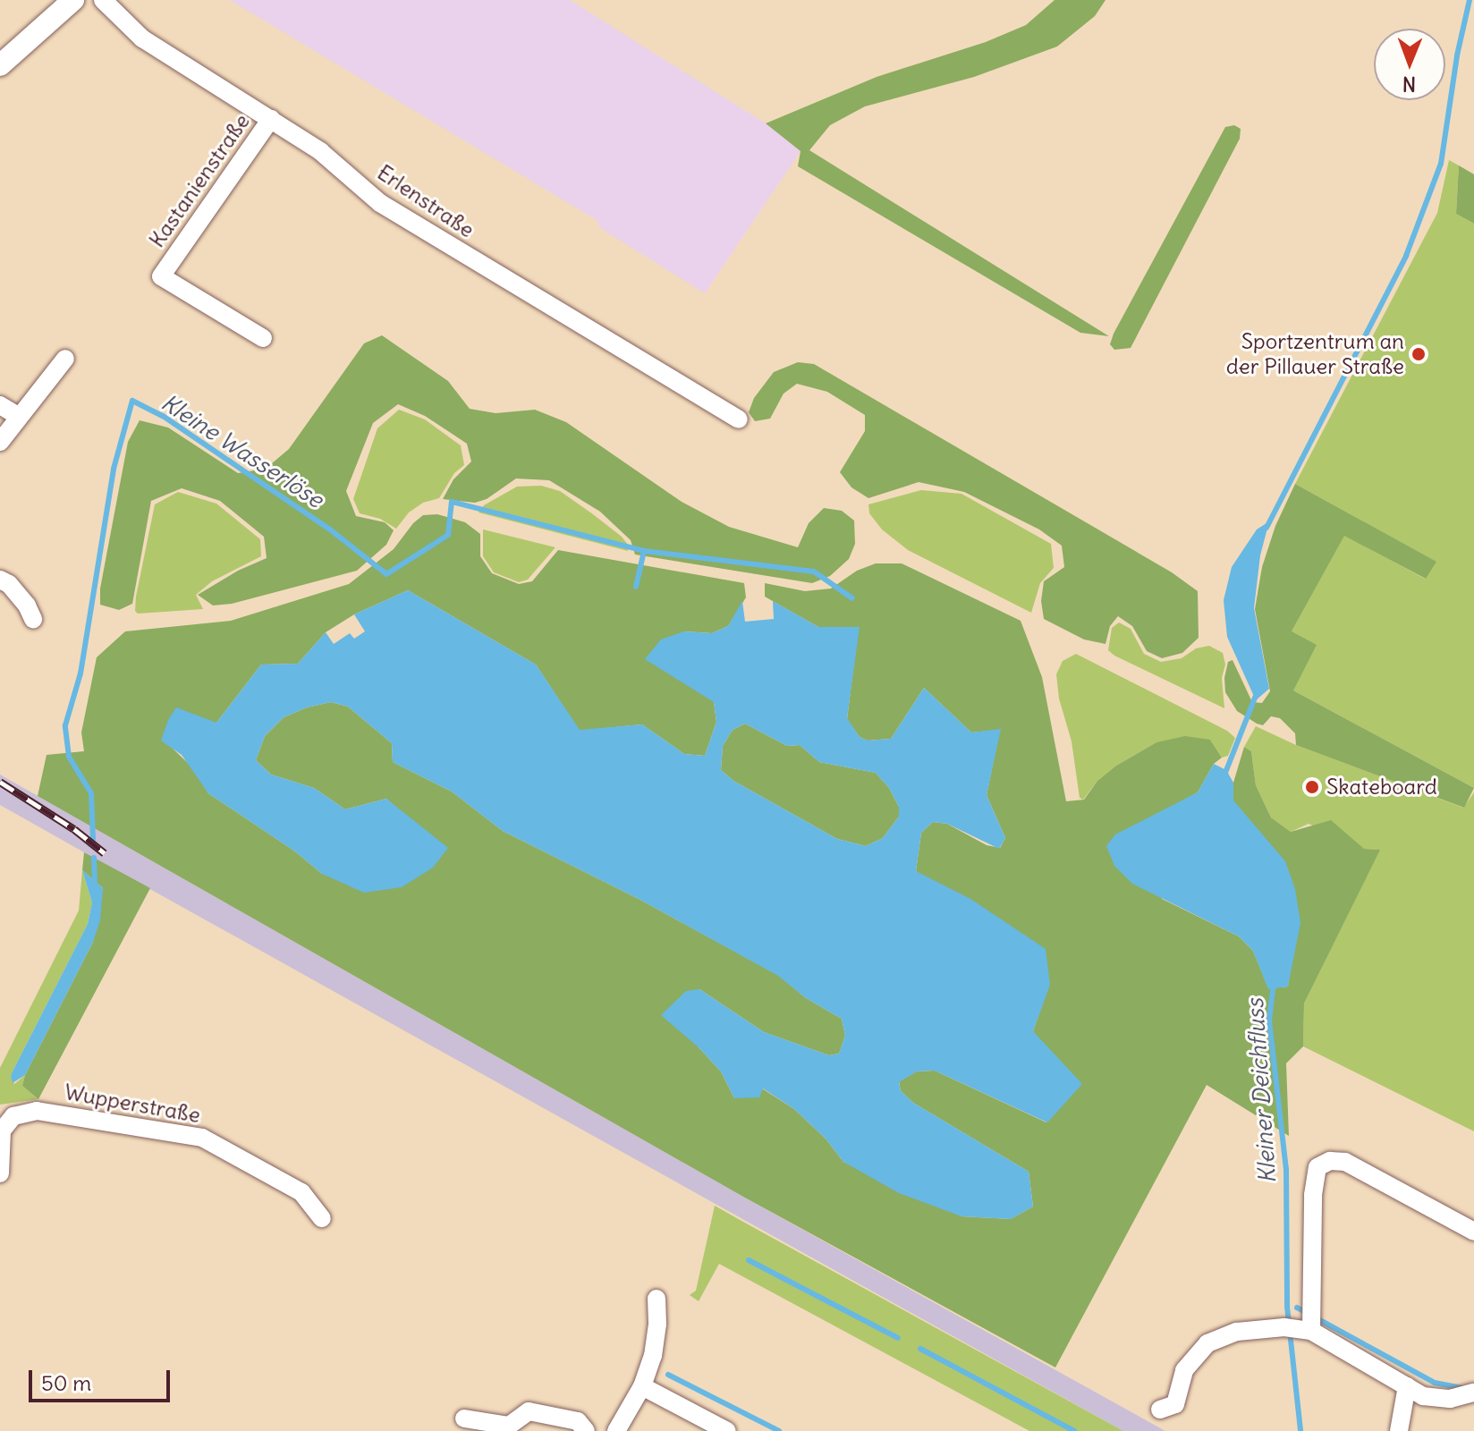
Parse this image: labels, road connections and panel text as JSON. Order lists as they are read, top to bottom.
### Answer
{
  "streets": {
    "street": ["Kastanienstraße", "Erlenstraße", "Wupperstraße"]
  },
  "crossings": [
    ["Kastanienstraße", "Erlenstraße"]
  ],
  "water": ["Kleine Wasserlöse", "Kleiner Deichfluss"],
  "places": ["Sportzentrum an der Pillauer Straße", "Skateboard"],
  "scale_bar": "50 m",
  "north": "bottom"
}
